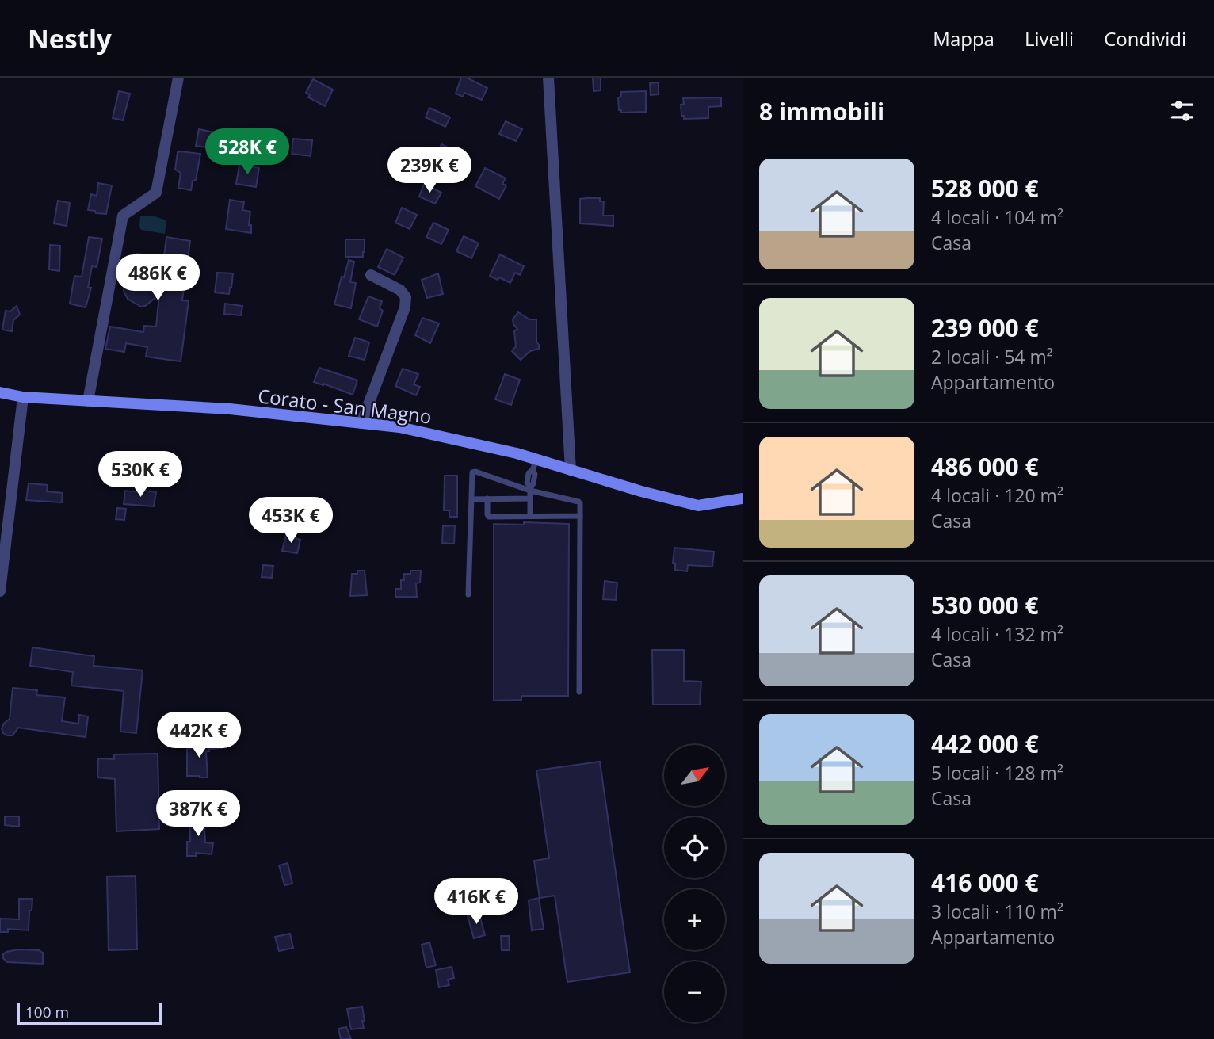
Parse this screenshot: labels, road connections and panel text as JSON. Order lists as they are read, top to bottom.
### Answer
{
  "streets": {
    "main road": ["Corato - San Magno"]
  },
  "scale_bar": "100 m",
  "north": "top right",
  "page": {
    "header": "Nestly",
    "nav": ["Mappa", "Livelli", "Condividi"],
    "heading": "8 immobili",
    "price": [
      "528K €",
      "239K €",
      "486K €",
      "530K €",
      "453K €",
      "442K €",
      "387K €",
      "416K €"
    ],
    "list": [
      {
        "name": "528 000 €",
        "note": "4 locali · 104 m² · Casa"
      },
      {
        "name": "239 000 €",
        "note": "2 locali · 54 m² · Appartamento"
      },
      {
        "name": "486 000 €",
        "note": "4 locali · 120 m² · Casa"
      },
      {
        "name": "530 000 €",
        "note": "4 locali · 132 m² · Casa"
      },
      {
        "name": "442 000 €",
        "note": "5 locali · 128 m² · Casa"
      },
      {
        "name": "416 000 €",
        "note": "3 locali · 110 m² · Appartamento"
      }
    ],
    "map_buttons": ["+", "−"],
    "scale": "100 m"
  }
}
